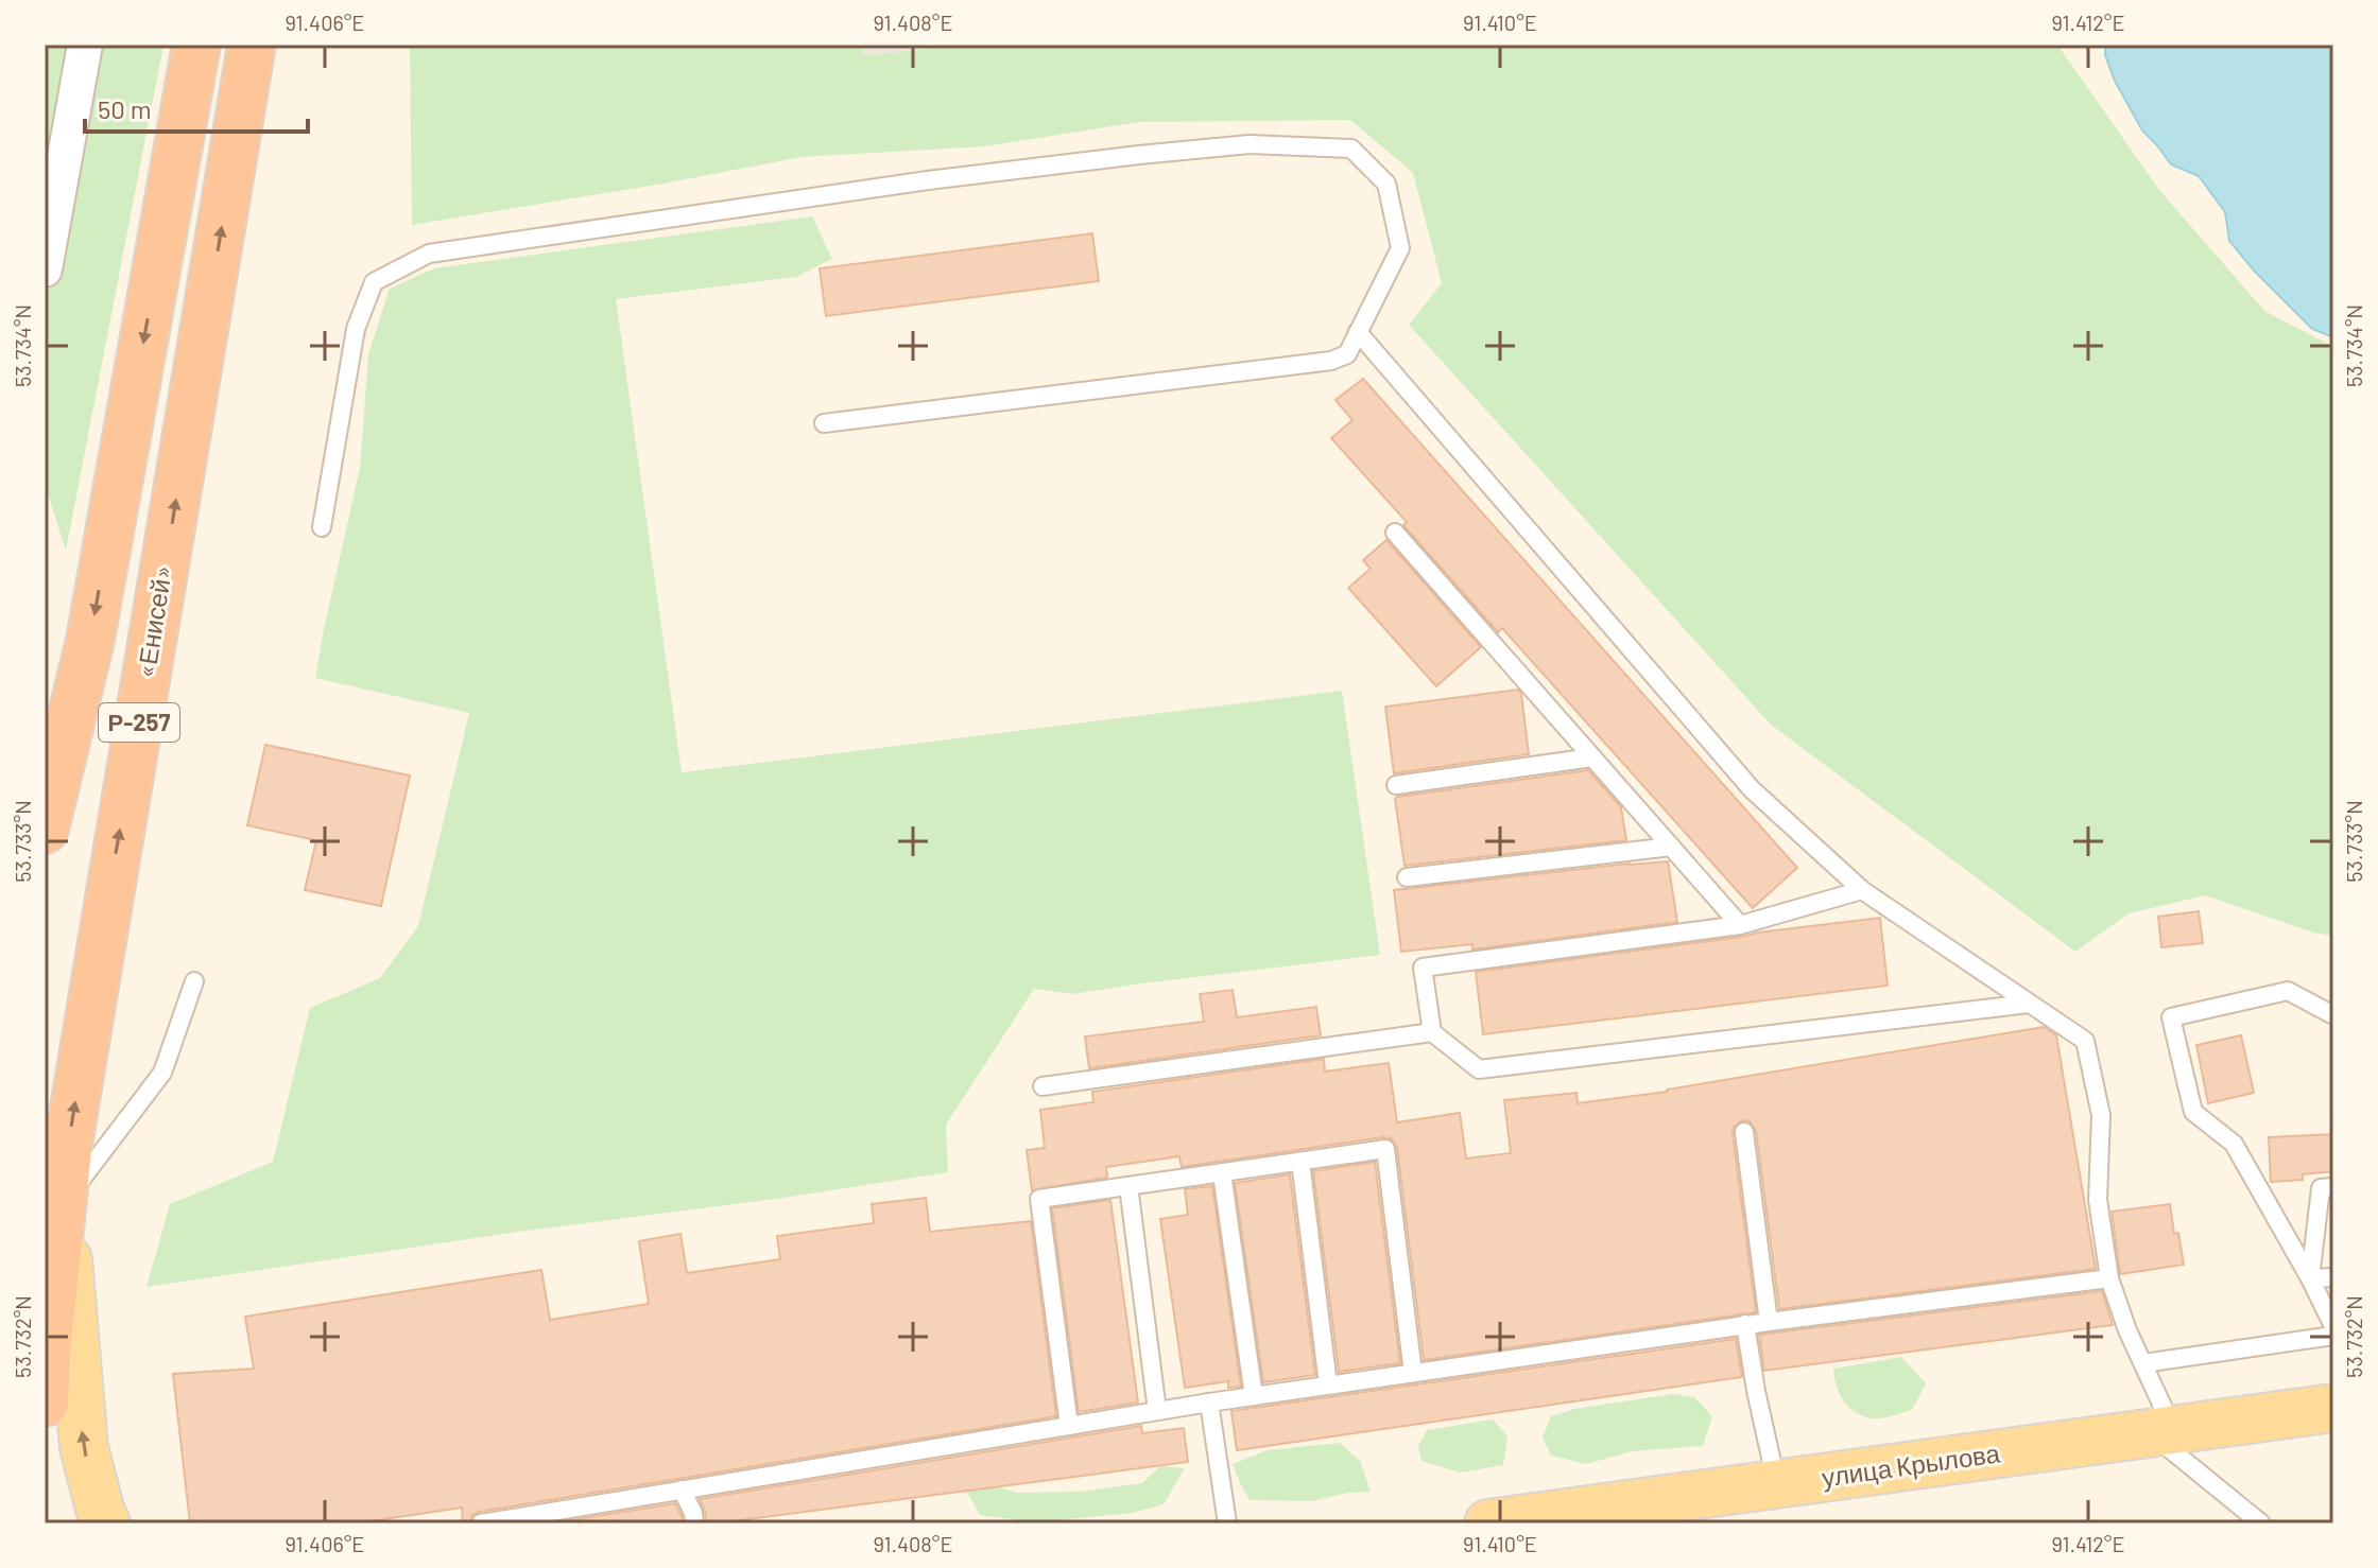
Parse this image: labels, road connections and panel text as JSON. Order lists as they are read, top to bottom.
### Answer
{
  "streets": {
    "highway": ["«Енисей»", "Р-257"],
    "main road": ["улица Крылова"]
  },
  "scale_bar": "50 m",
  "coordinates": [
    "91.406°E",
    "91.408°E",
    "91.410°E",
    "91.412°E",
    "53.734°N",
    "53.733°N",
    "53.732°N"
  ]
}
